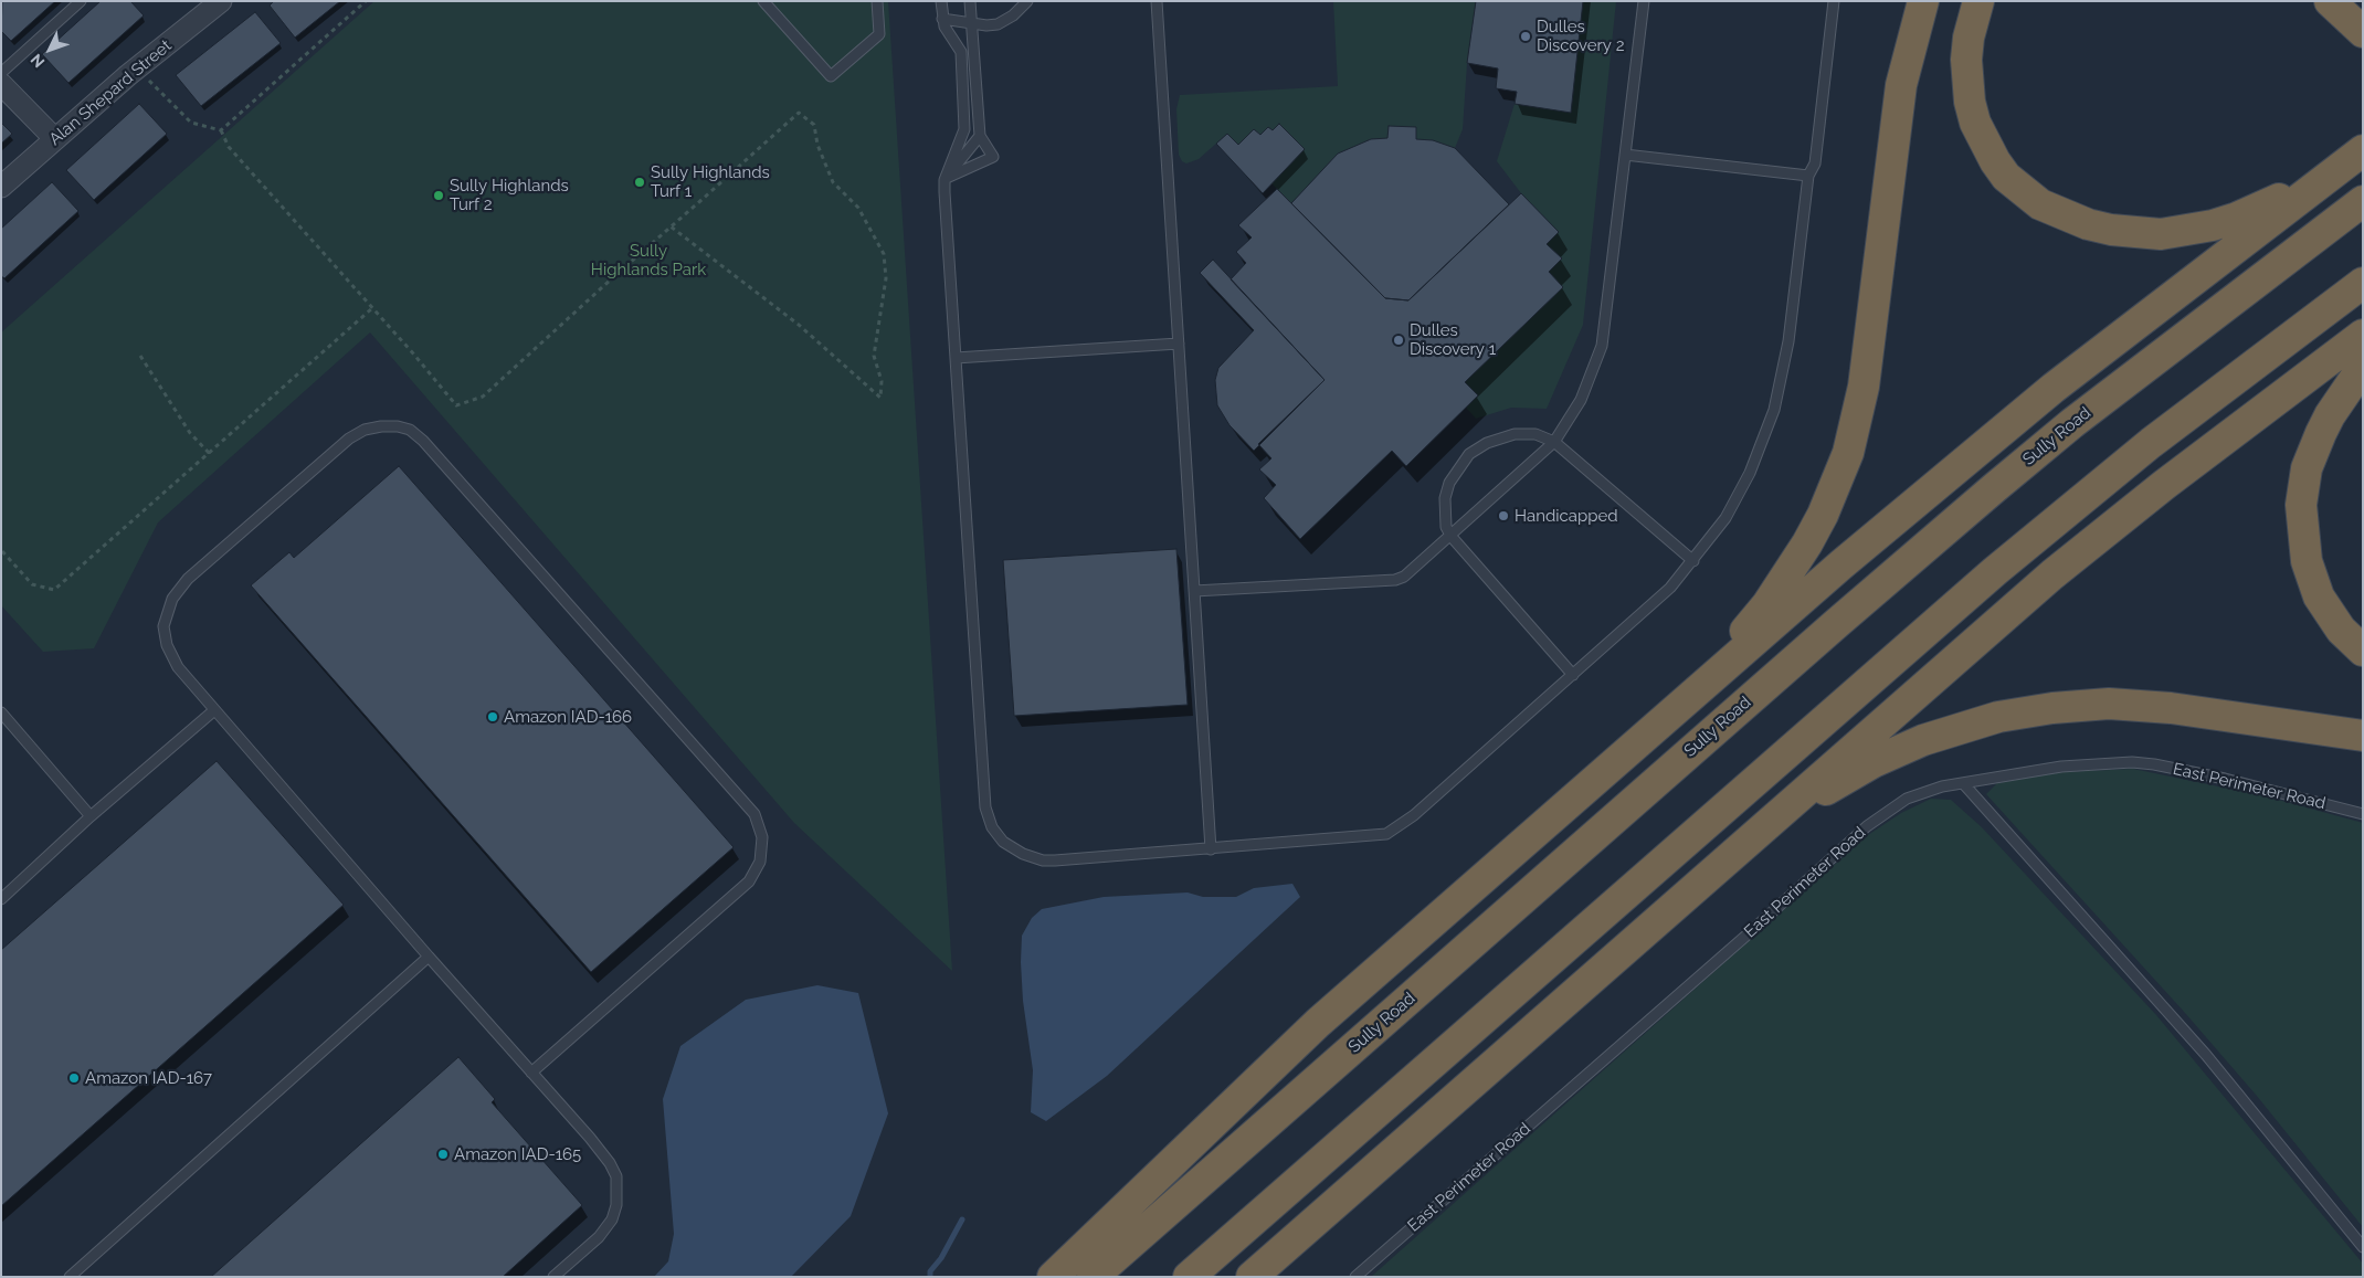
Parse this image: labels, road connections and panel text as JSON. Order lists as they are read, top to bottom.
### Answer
{
  "streets": {
    "highway": ["Sully Road"],
    "street": ["Alan Shepard Street"],
    "lane": ["East Perimeter Road"]
  },
  "parks": ["Sully Highlands Park"],
  "places": [
    "Dulles Discovery 2",
    "Sully Highlands Turf 1",
    "Sully Highlands Turf 2",
    "Dulles Discovery 1",
    "Handicapped",
    "Amazon IAD-166",
    "Amazon IAD-167",
    "Amazon IAD-165"
  ],
  "north": "bottom left"
}
